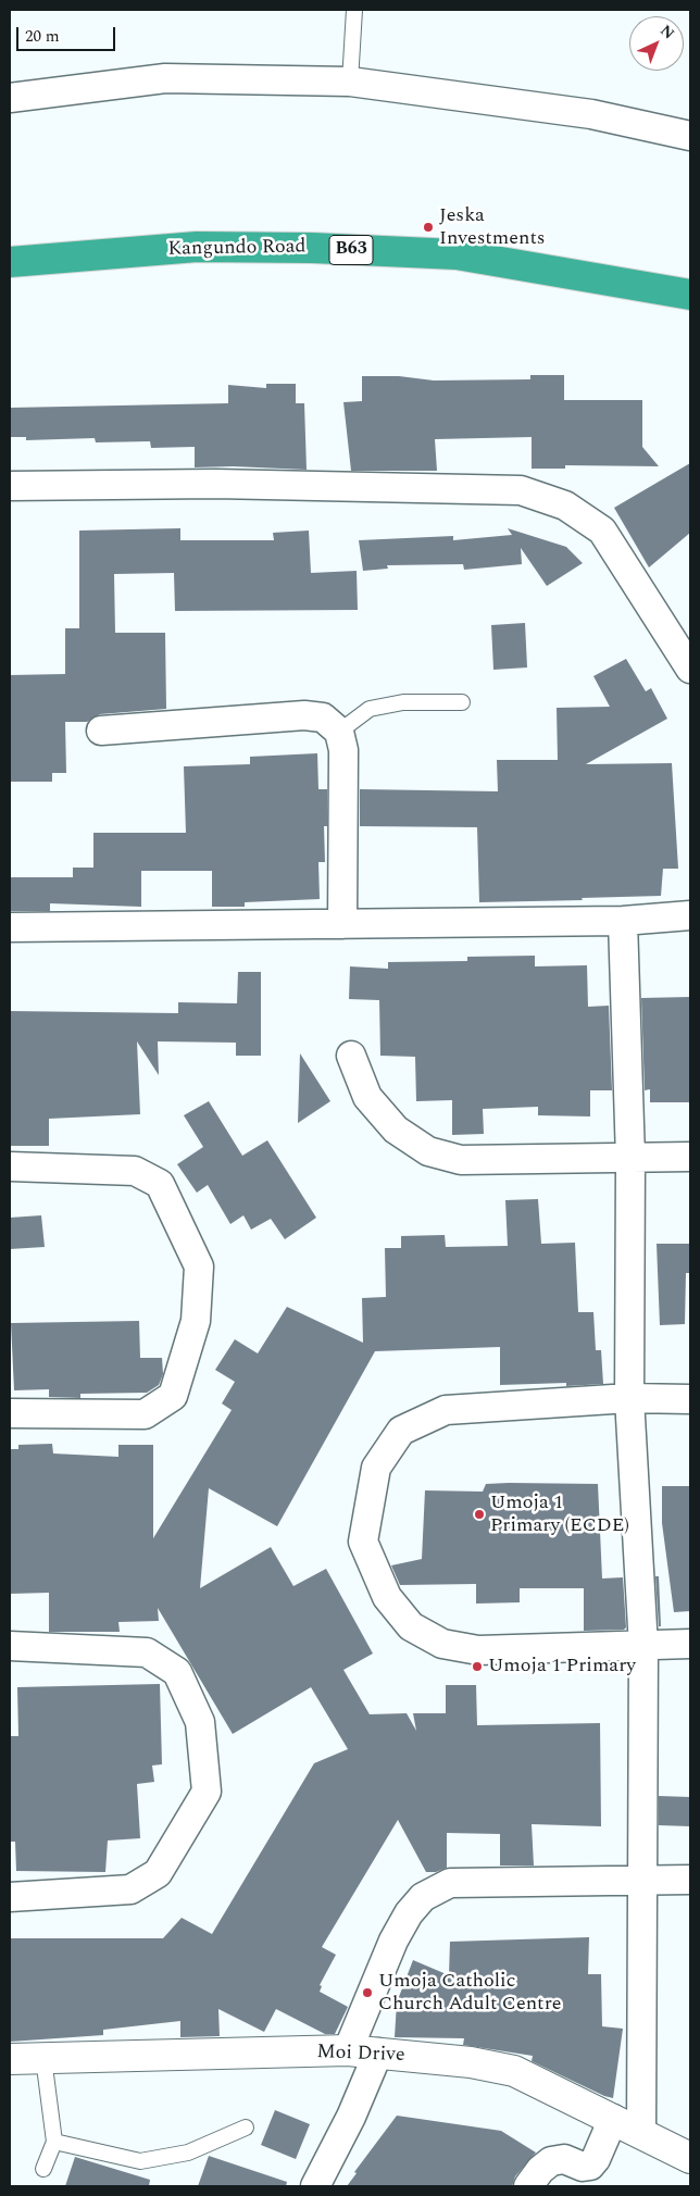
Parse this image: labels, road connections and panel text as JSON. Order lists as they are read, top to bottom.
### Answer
{
  "streets": {
    "highway": ["Kangundo Road", "B63"],
    "street": ["Moi Drive"]
  },
  "places": [
    "Jeska Investments",
    "Umoja 1 Primary (ECDE)",
    "Umoja 1 Primary",
    "Umoja Catholic Church Adult Centre"
  ],
  "scale_bar": "20 m",
  "north": "top right"
}
